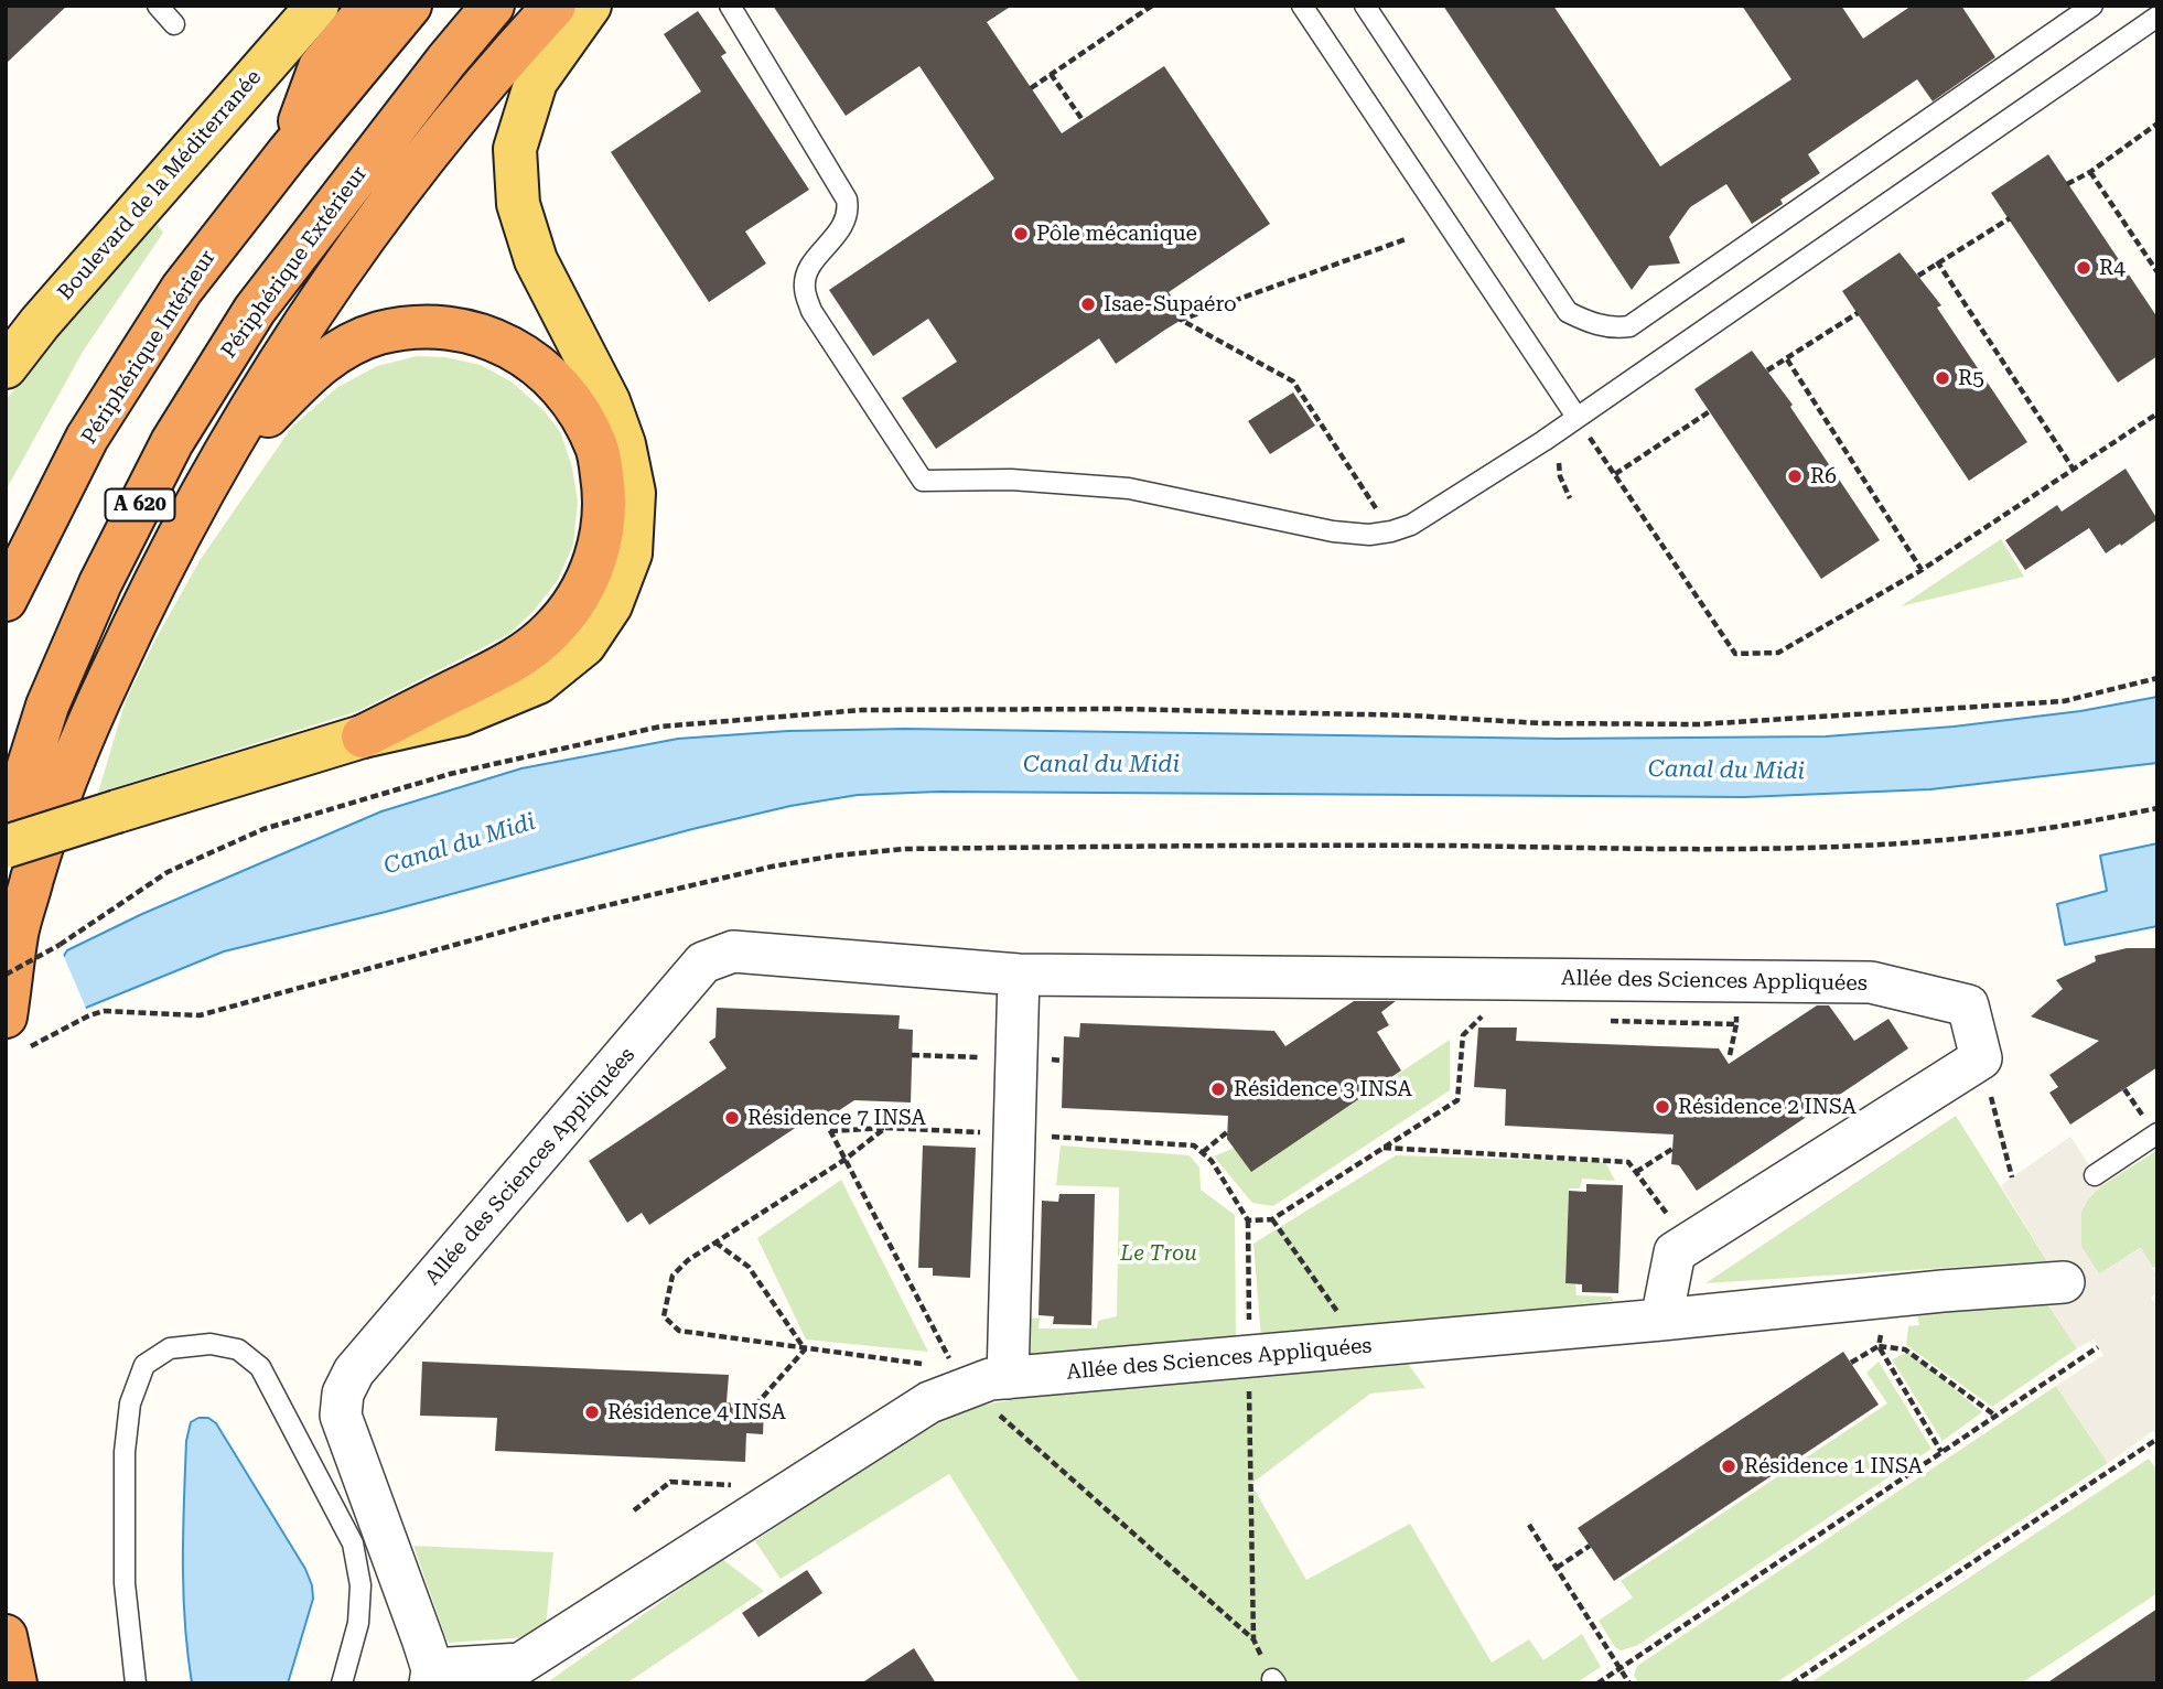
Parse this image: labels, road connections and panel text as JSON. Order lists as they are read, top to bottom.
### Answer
{
  "streets": {
    "highway": ["Périphérique Extérieur", "Périphérique Intérieur", "A 620"],
    "main road": ["Boulevard de la Méditerranée"],
    "street": ["Allée des Sciences Appliquées"]
  },
  "water": ["Canal du Midi"],
  "parks": ["Le Trou"],
  "places": [
    "Pôle mécanique",
    "R4",
    "Isae-Supaéro",
    "R5",
    "R6",
    "Résidence 3 INSA",
    "Résidence 2 INSA",
    "Résidence 7 INSA",
    "Résidence 4 INSA",
    "Résidence 1 INSA"
  ]
}
